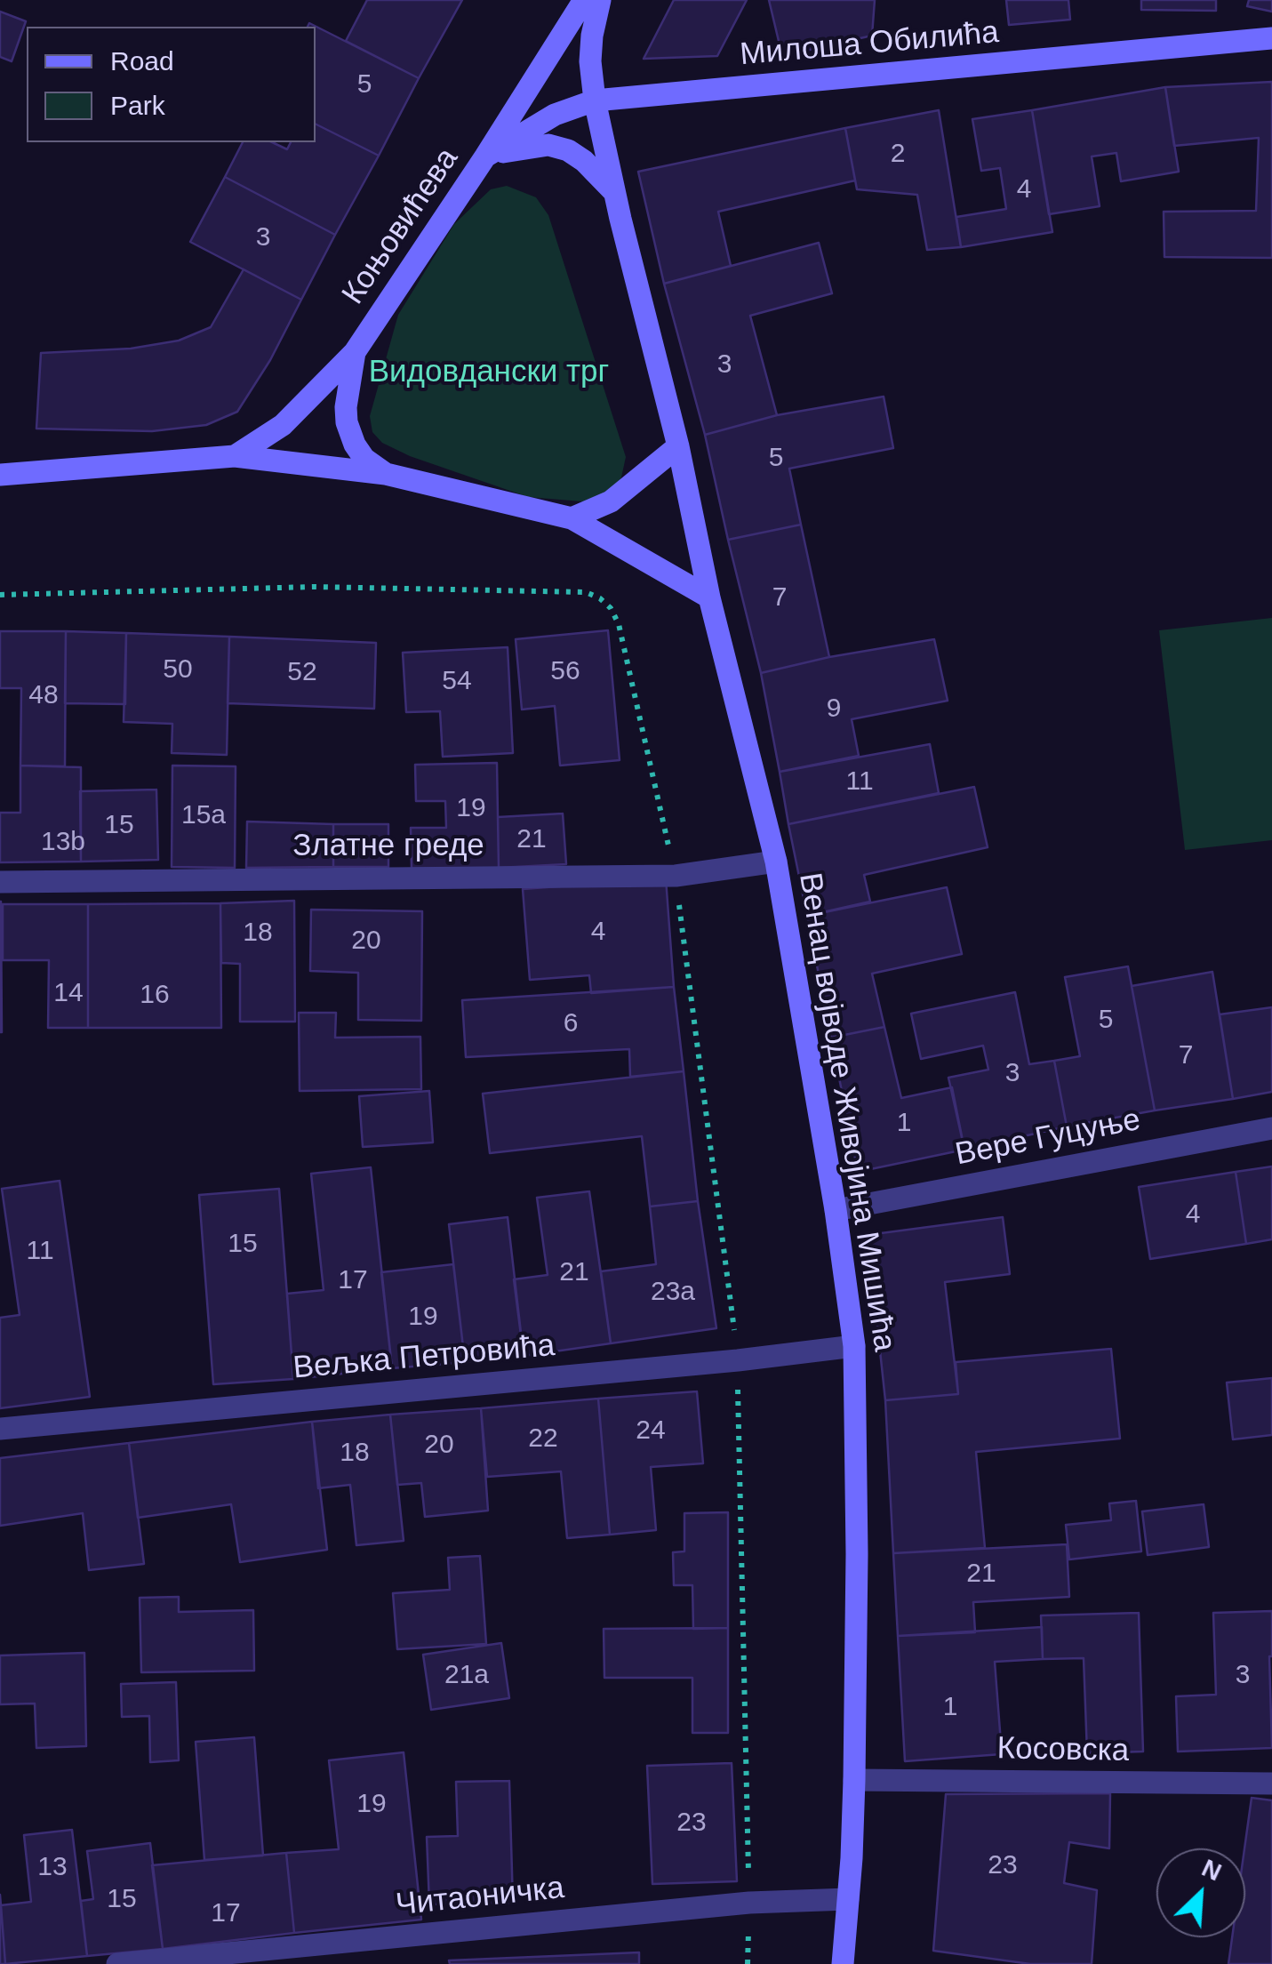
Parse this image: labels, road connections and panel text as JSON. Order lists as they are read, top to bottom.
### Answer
{
  "streets": {
    "main road": ["Милоша Обилића", "Коњовићева", "Венац војводе Живојина Мишића"],
    "street": [
      "Златне греде",
      "Вере Гуцуње",
      "Вељка Петровића",
      "Косовска",
      "Читаоничка"
    ]
  },
  "crossings": [
    ["Милоша Обилића", "Коњовићева"],
    ["Златне греде", "Венац војводе Живојина Мишића"],
    ["Венац војводе Живојина Мишића", "Вере Гуцуње"],
    ["Венац војводе Живојина Мишића", "Вељка Петровића"],
    ["Венац војводе Живојина Мишића", "Косовска"],
    ["Венац војводе Живојина Мишића", "Читаоничка"]
  ],
  "parks": ["Видовдански трг"],
  "house_numbers": [
    "5",
    "2",
    "4",
    "3",
    "3",
    "5",
    "7",
    "50",
    "56",
    "52",
    "54",
    "48",
    "9",
    "11",
    "19",
    "15a",
    "15",
    "21",
    "13b",
    "4",
    "18",
    "20",
    "14",
    "16",
    "5",
    "6",
    "7",
    "3",
    "1",
    "4",
    "15",
    "11",
    "21",
    "17",
    "23a",
    "19",
    "24",
    "22",
    "20",
    "18",
    "21",
    "21a",
    "3",
    "1",
    "19",
    "23",
    "23",
    "13",
    "15",
    "17"
  ],
  "legend": ["Road", "Park"],
  "north": "top right"
}
